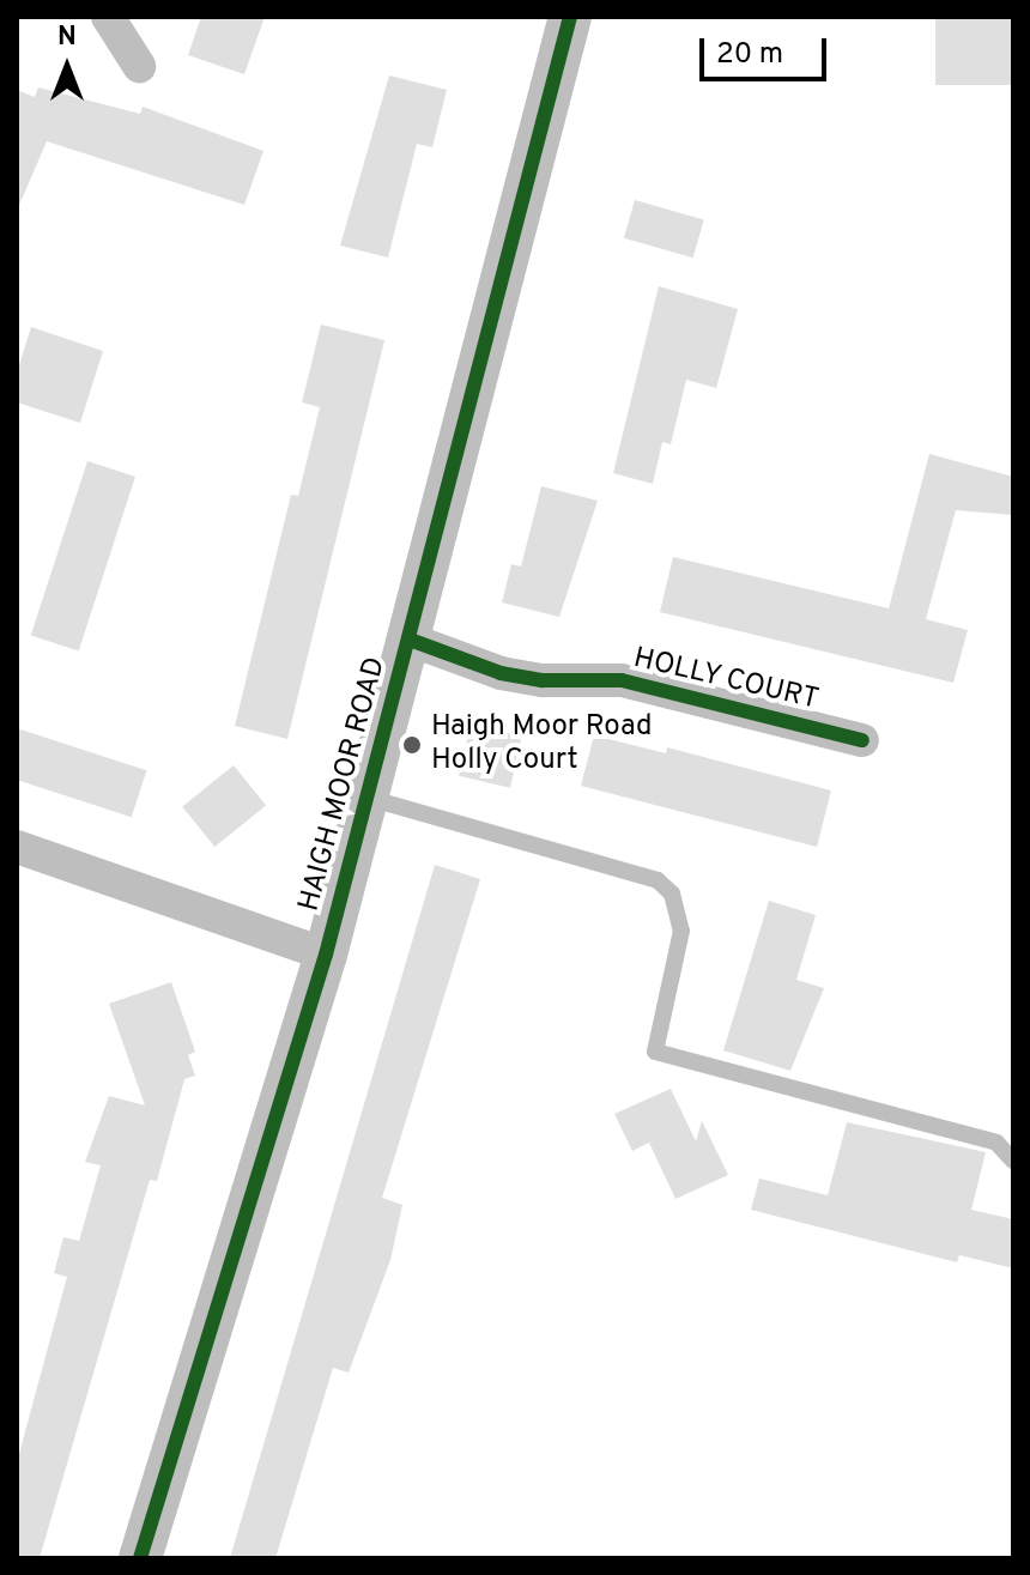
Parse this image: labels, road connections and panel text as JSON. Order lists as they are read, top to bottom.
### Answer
{
  "streets": {
    "street": ["HOLLY COURT", "HAIGH MOOR ROAD"]
  },
  "crossings": [
    ["HOLLY COURT", "HAIGH MOOR ROAD"]
  ],
  "places": ["Haigh Moor Road Holly Court"],
  "scale_bar": "20 m",
  "north": "top"
}
